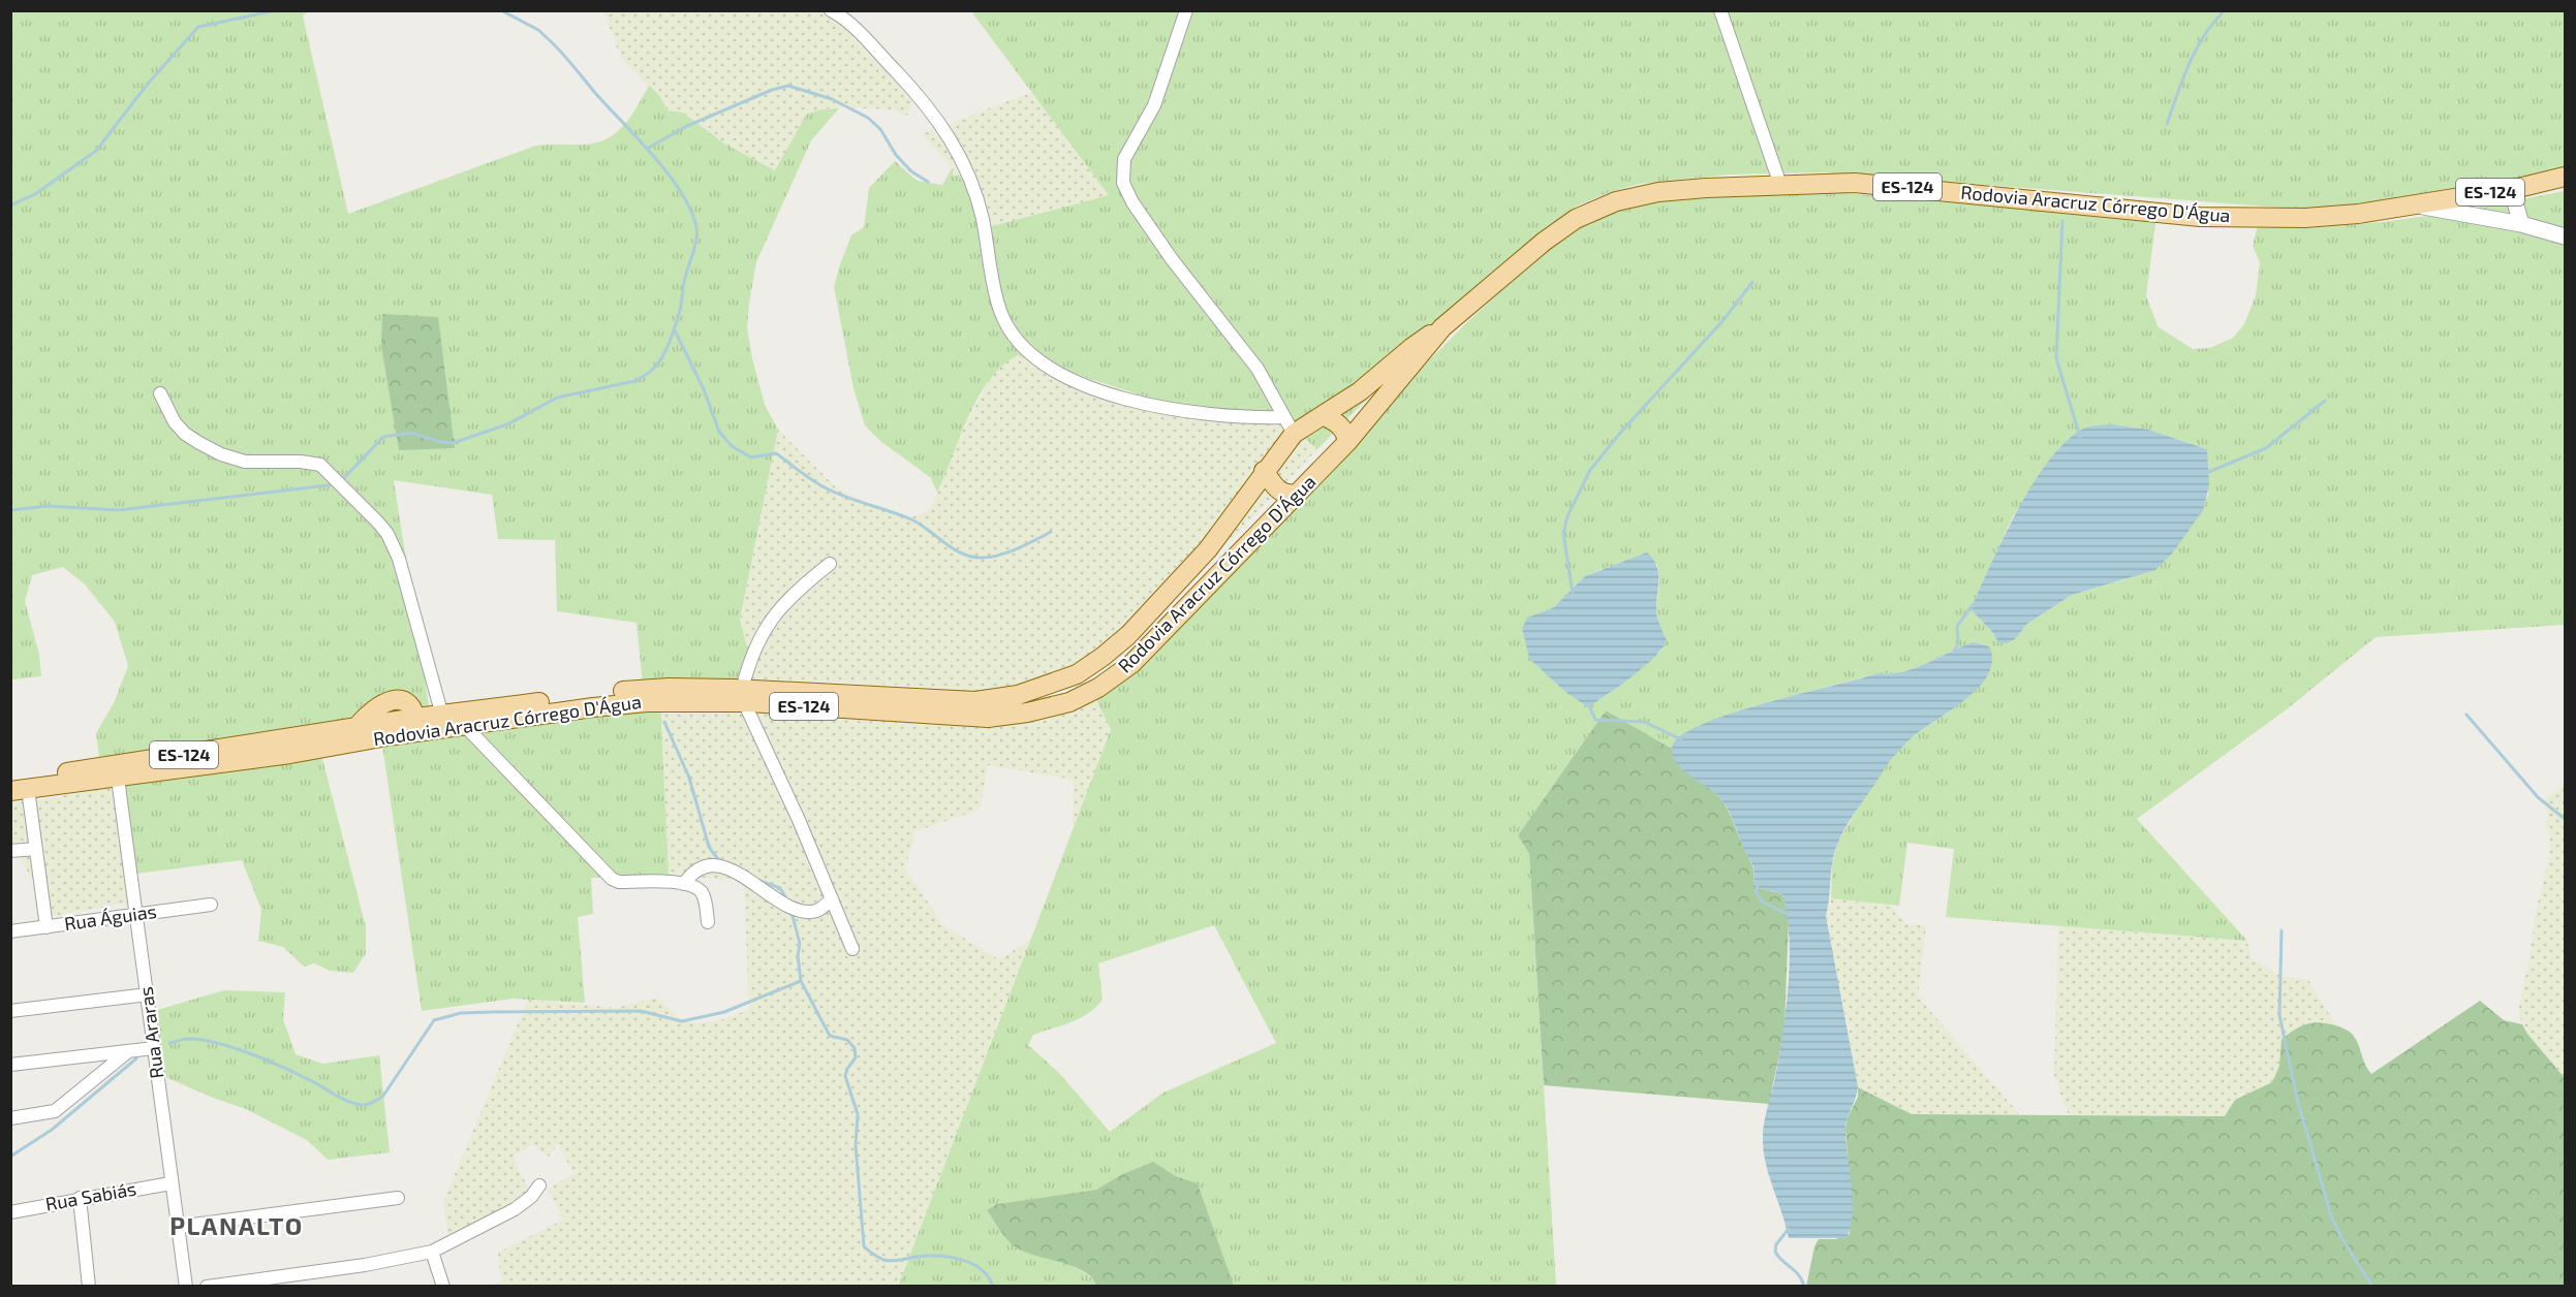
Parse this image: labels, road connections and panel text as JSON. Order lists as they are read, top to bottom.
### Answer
{
  "streets": {
    "main road": ["ES-124", "Rodovia Aracruz Córrego D'Água"],
    "street": ["Rua Águias", "Rua Araras", "Rua Sabiás"]
  },
  "crossings": [
    ["Rodovia Aracruz Córrego D'Água", "Rua Araras"],
    ["Rua Águias", "Rua Araras"],
    ["Rua Araras", "Rua Sabiás"]
  ],
  "districts": ["PLANALTO"]
}
